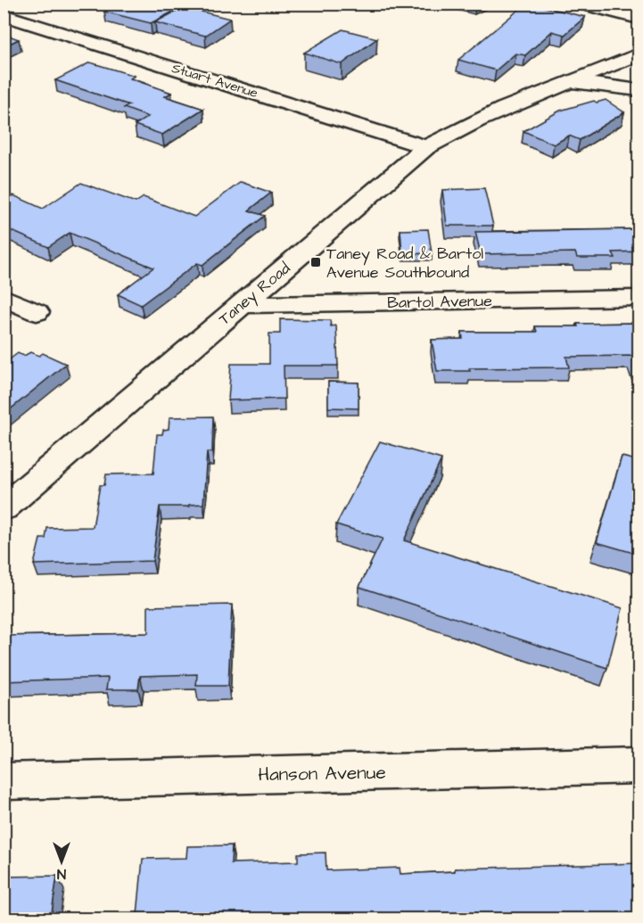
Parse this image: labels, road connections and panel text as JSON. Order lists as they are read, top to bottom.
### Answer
{
  "streets": {
    "street": [
      "Stuart Avenue",
      "Taney Road",
      "Bartol Avenue",
      "Hanson Avenue"
    ]
  },
  "crossings": [
    ["Stuart Avenue", "Taney Road"],
    ["Taney Road", "Bartol Avenue"]
  ],
  "places": {
    "transit": ["Taney Road & Bartol Avenue Southbound"]
  },
  "north": "bottom"
}
